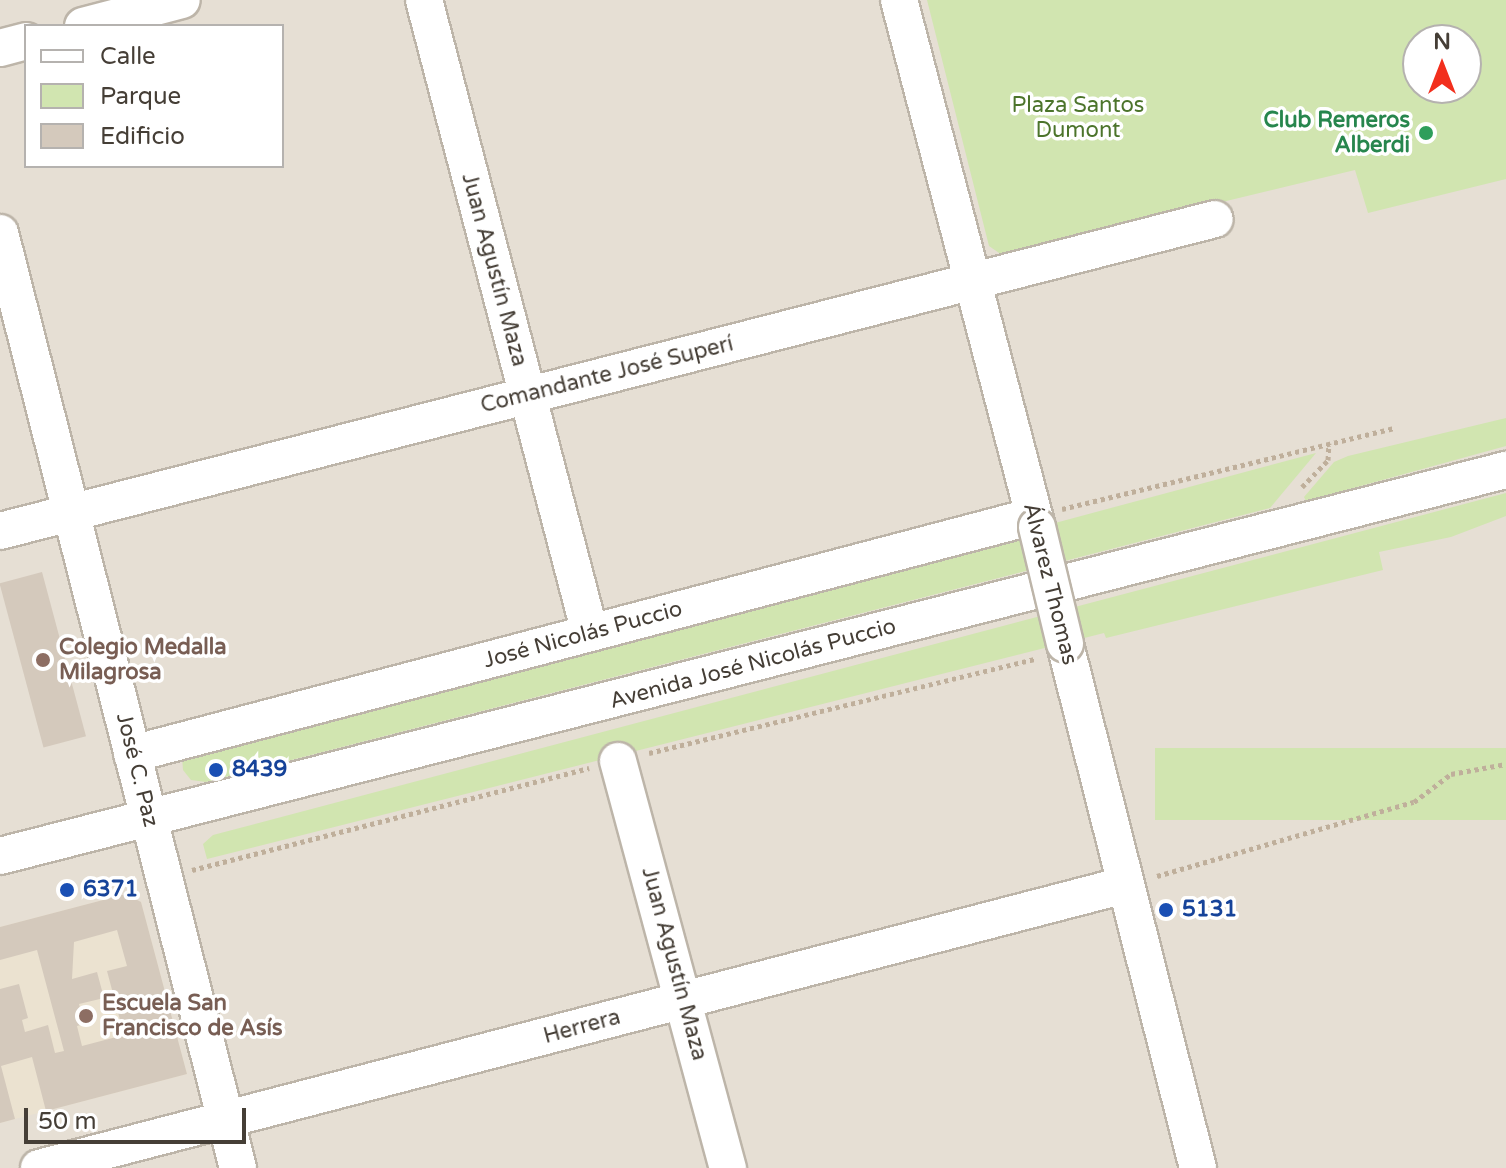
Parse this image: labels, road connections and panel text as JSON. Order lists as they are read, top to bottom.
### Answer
{
  "streets": {
    "street": [
      "Juan Agustín Maza",
      "Comandante José Superí",
      "Álvarez Thomas",
      "José Nicolás Puccio",
      "Avenida José Nicolás Puccio",
      "José C. Paz",
      "Herrera"
    ]
  },
  "crossings": [
    ["Juan Agustín Maza", "Comandante José Superí"],
    ["Juan Agustín Maza", "José Nicolás Puccio"],
    ["Juan Agustín Maza", "Herrera"],
    ["Comandante José Superí", "Álvarez Thomas"],
    ["Comandante José Superí", "José C. Paz"],
    ["Álvarez Thomas", "José Nicolás Puccio"],
    ["Álvarez Thomas", "Herrera"],
    ["José Nicolás Puccio", "José C. Paz"],
    ["Avenida José Nicolás Puccio", "José C. Paz"],
    ["José C. Paz", "Herrera"]
  ],
  "parks": ["Plaza Santos Dumont"],
  "places": [
    "Club Remeros Alberdi",
    "Colegio Medalla Milagrosa",
    "8439",
    "6371",
    "5131",
    "Escuela San Francisco de Asís"
  ],
  "legend": ["Calle", "Parque", "Edificio"],
  "scale_bar": "50 m",
  "north": "top"
}
